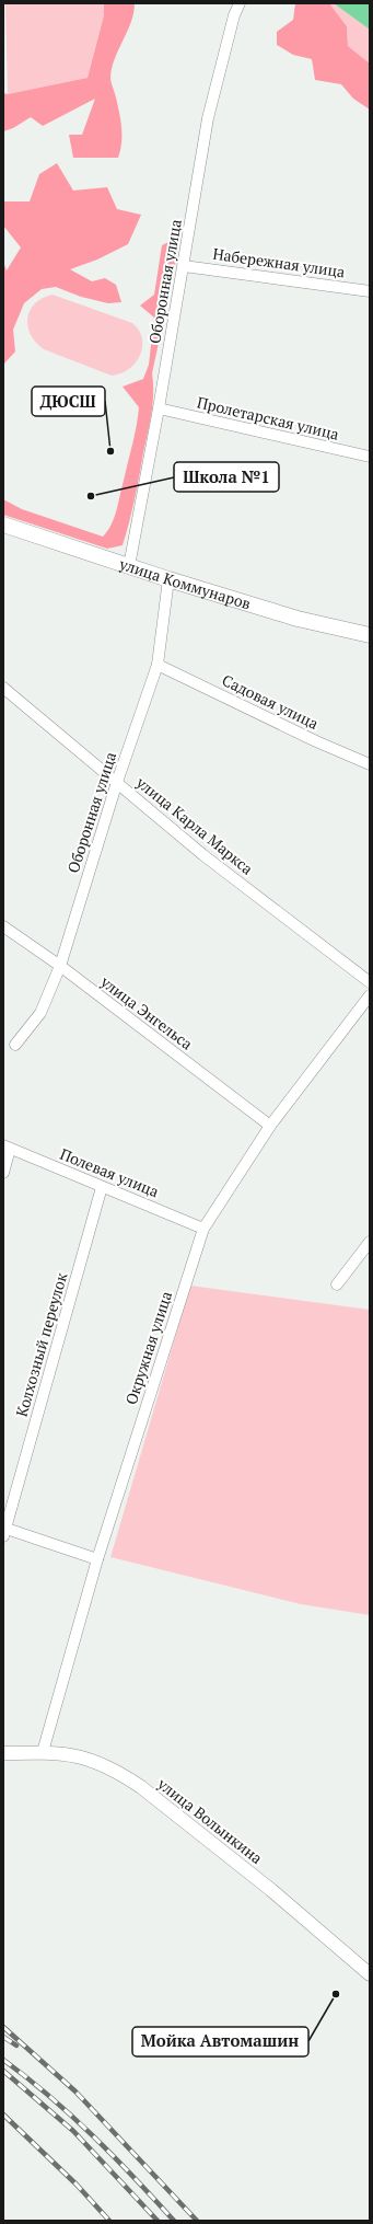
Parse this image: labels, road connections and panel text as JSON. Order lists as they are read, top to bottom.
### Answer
{
  "streets": {
    "main road": ["улица Коммунаров"],
    "street": [
      "Набережная улица",
      "Оборонная улица",
      "Пролетарская улица",
      "Садовая улица",
      "улица Карла Маркса",
      "улица Энгельса",
      "Полевая улица",
      "Колхозный переулок",
      "Окружная улица",
      "улица Волынкина"
    ]
  },
  "crossings": [
    ["Набережная улица", "Оборонная улица"],
    ["Оборонная улица", "Пролетарская улица"],
    ["Оборонная улица", "улица Коммунаров"],
    ["Оборонная улица", "Садовая улица"],
    ["Оборонная улица", "улица Карла Маркса"],
    ["Оборонная улица", "улица Энгельса"],
    ["улица Энгельса", "Окружная улица"],
    ["Полевая улица", "Колхозный переулок"],
    ["Полевая улица", "Окружная улица"],
    ["Окружная улица", "улица Волынкина"]
  ],
  "places": ["ДЮСШ", "Школа №1", "Мойка Автомашин"]
}
